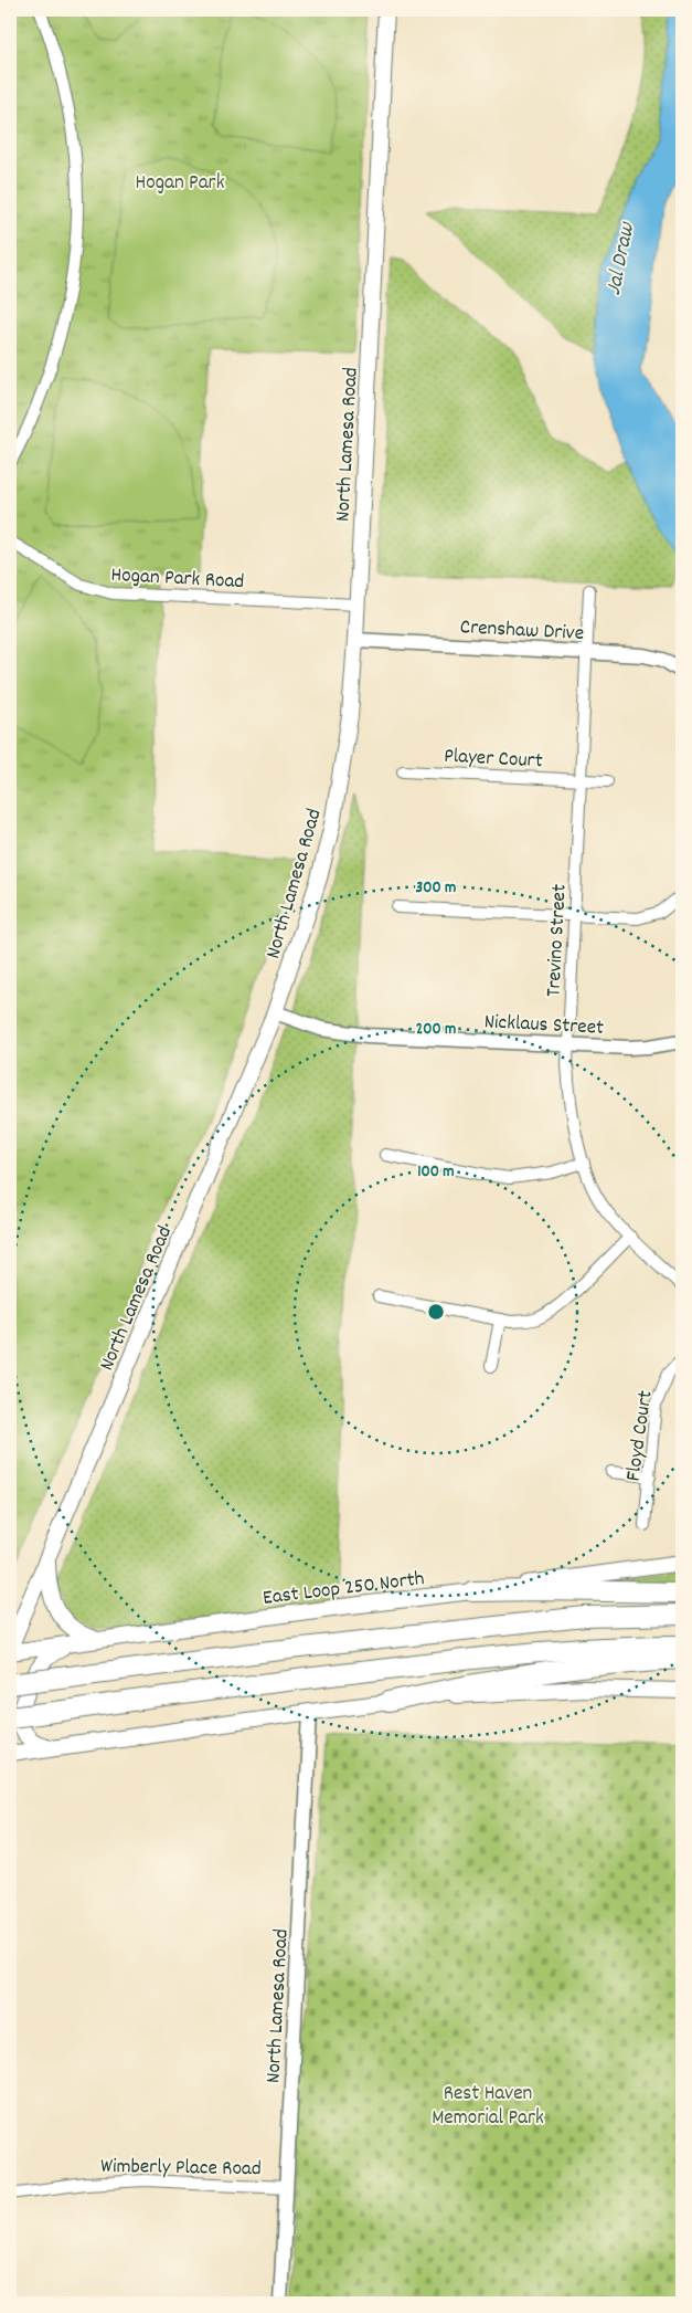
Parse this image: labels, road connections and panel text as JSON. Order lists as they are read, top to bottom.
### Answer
{
  "streets": {
    "main road": ["North Lamesa Road", "East Loop 250 North"],
    "street": [
      "Hogan Park Road",
      "Crenshaw Drive",
      "Player Court",
      "Trevino Street",
      "Nicklaus Street",
      "Floyd Court",
      "Wimberly Place Road"
    ]
  },
  "crossings": [
    ["North Lamesa Road", "Hogan Park Road"],
    ["North Lamesa Road", "Crenshaw Drive"],
    ["North Lamesa Road", "Nicklaus Street"],
    ["North Lamesa Road", "Wimberly Place Road"],
    ["Crenshaw Drive", "Trevino Street"],
    ["Player Court", "Trevino Street"],
    ["Trevino Street", "Nicklaus Street"]
  ],
  "water": ["Jal Draw"],
  "parks": ["Hogan Park", "Rest Haven Memorial Park"],
  "rings": ["300 m", "200 m", "100 m"]
}
